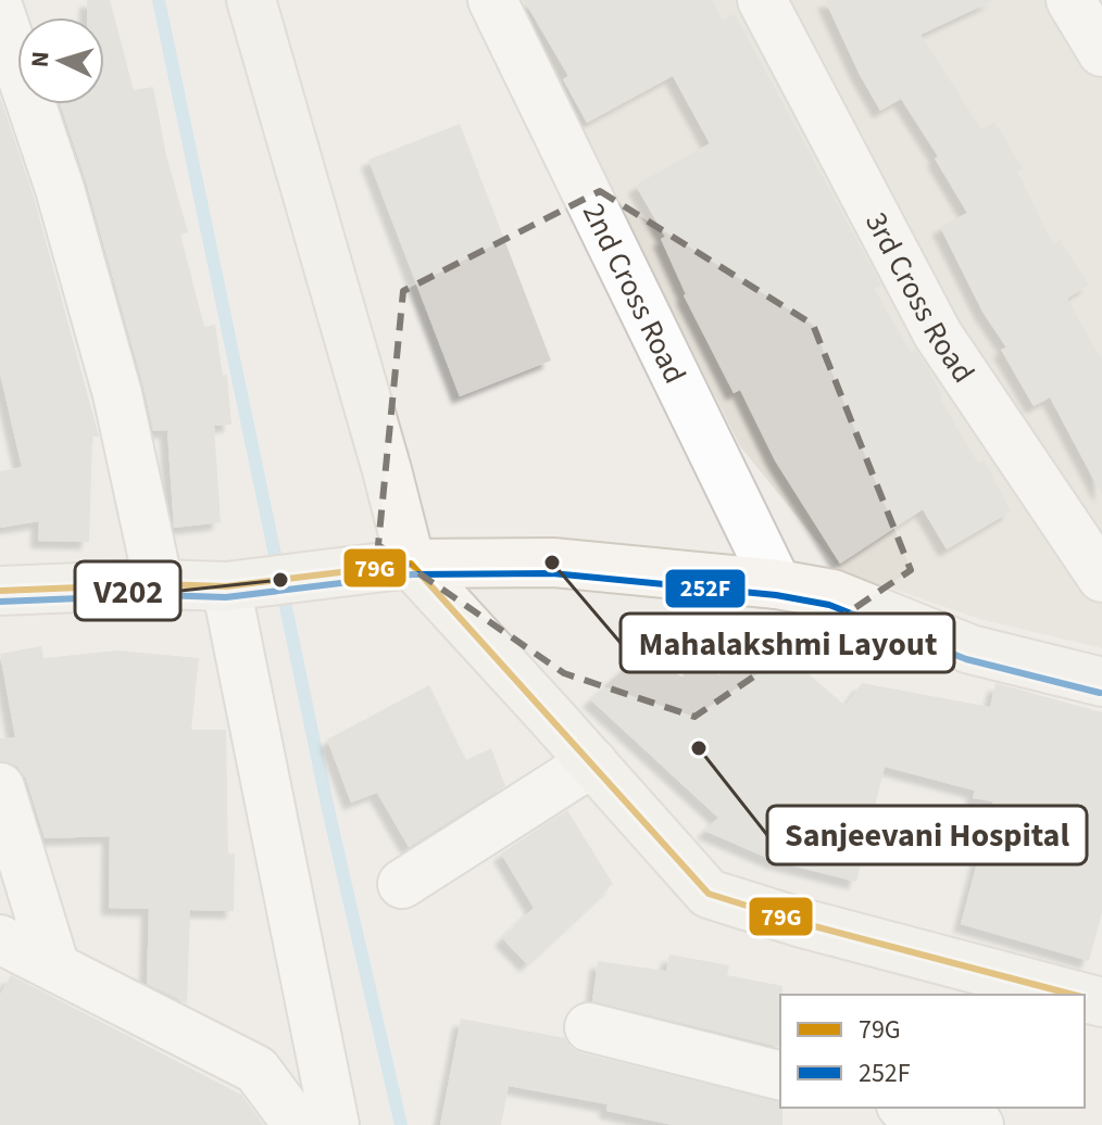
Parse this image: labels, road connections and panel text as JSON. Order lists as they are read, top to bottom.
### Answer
{
  "streets": {
    "street": ["2nd Cross Road", "3rd Cross Road"]
  },
  "places": ["Mahalakshmi Layout", "V202", "Sanjeevani Hospital"],
  "lines": ["transit line 79G", "transit line 252F"],
  "legend": ["79G", "252F"],
  "north": "left"
}
